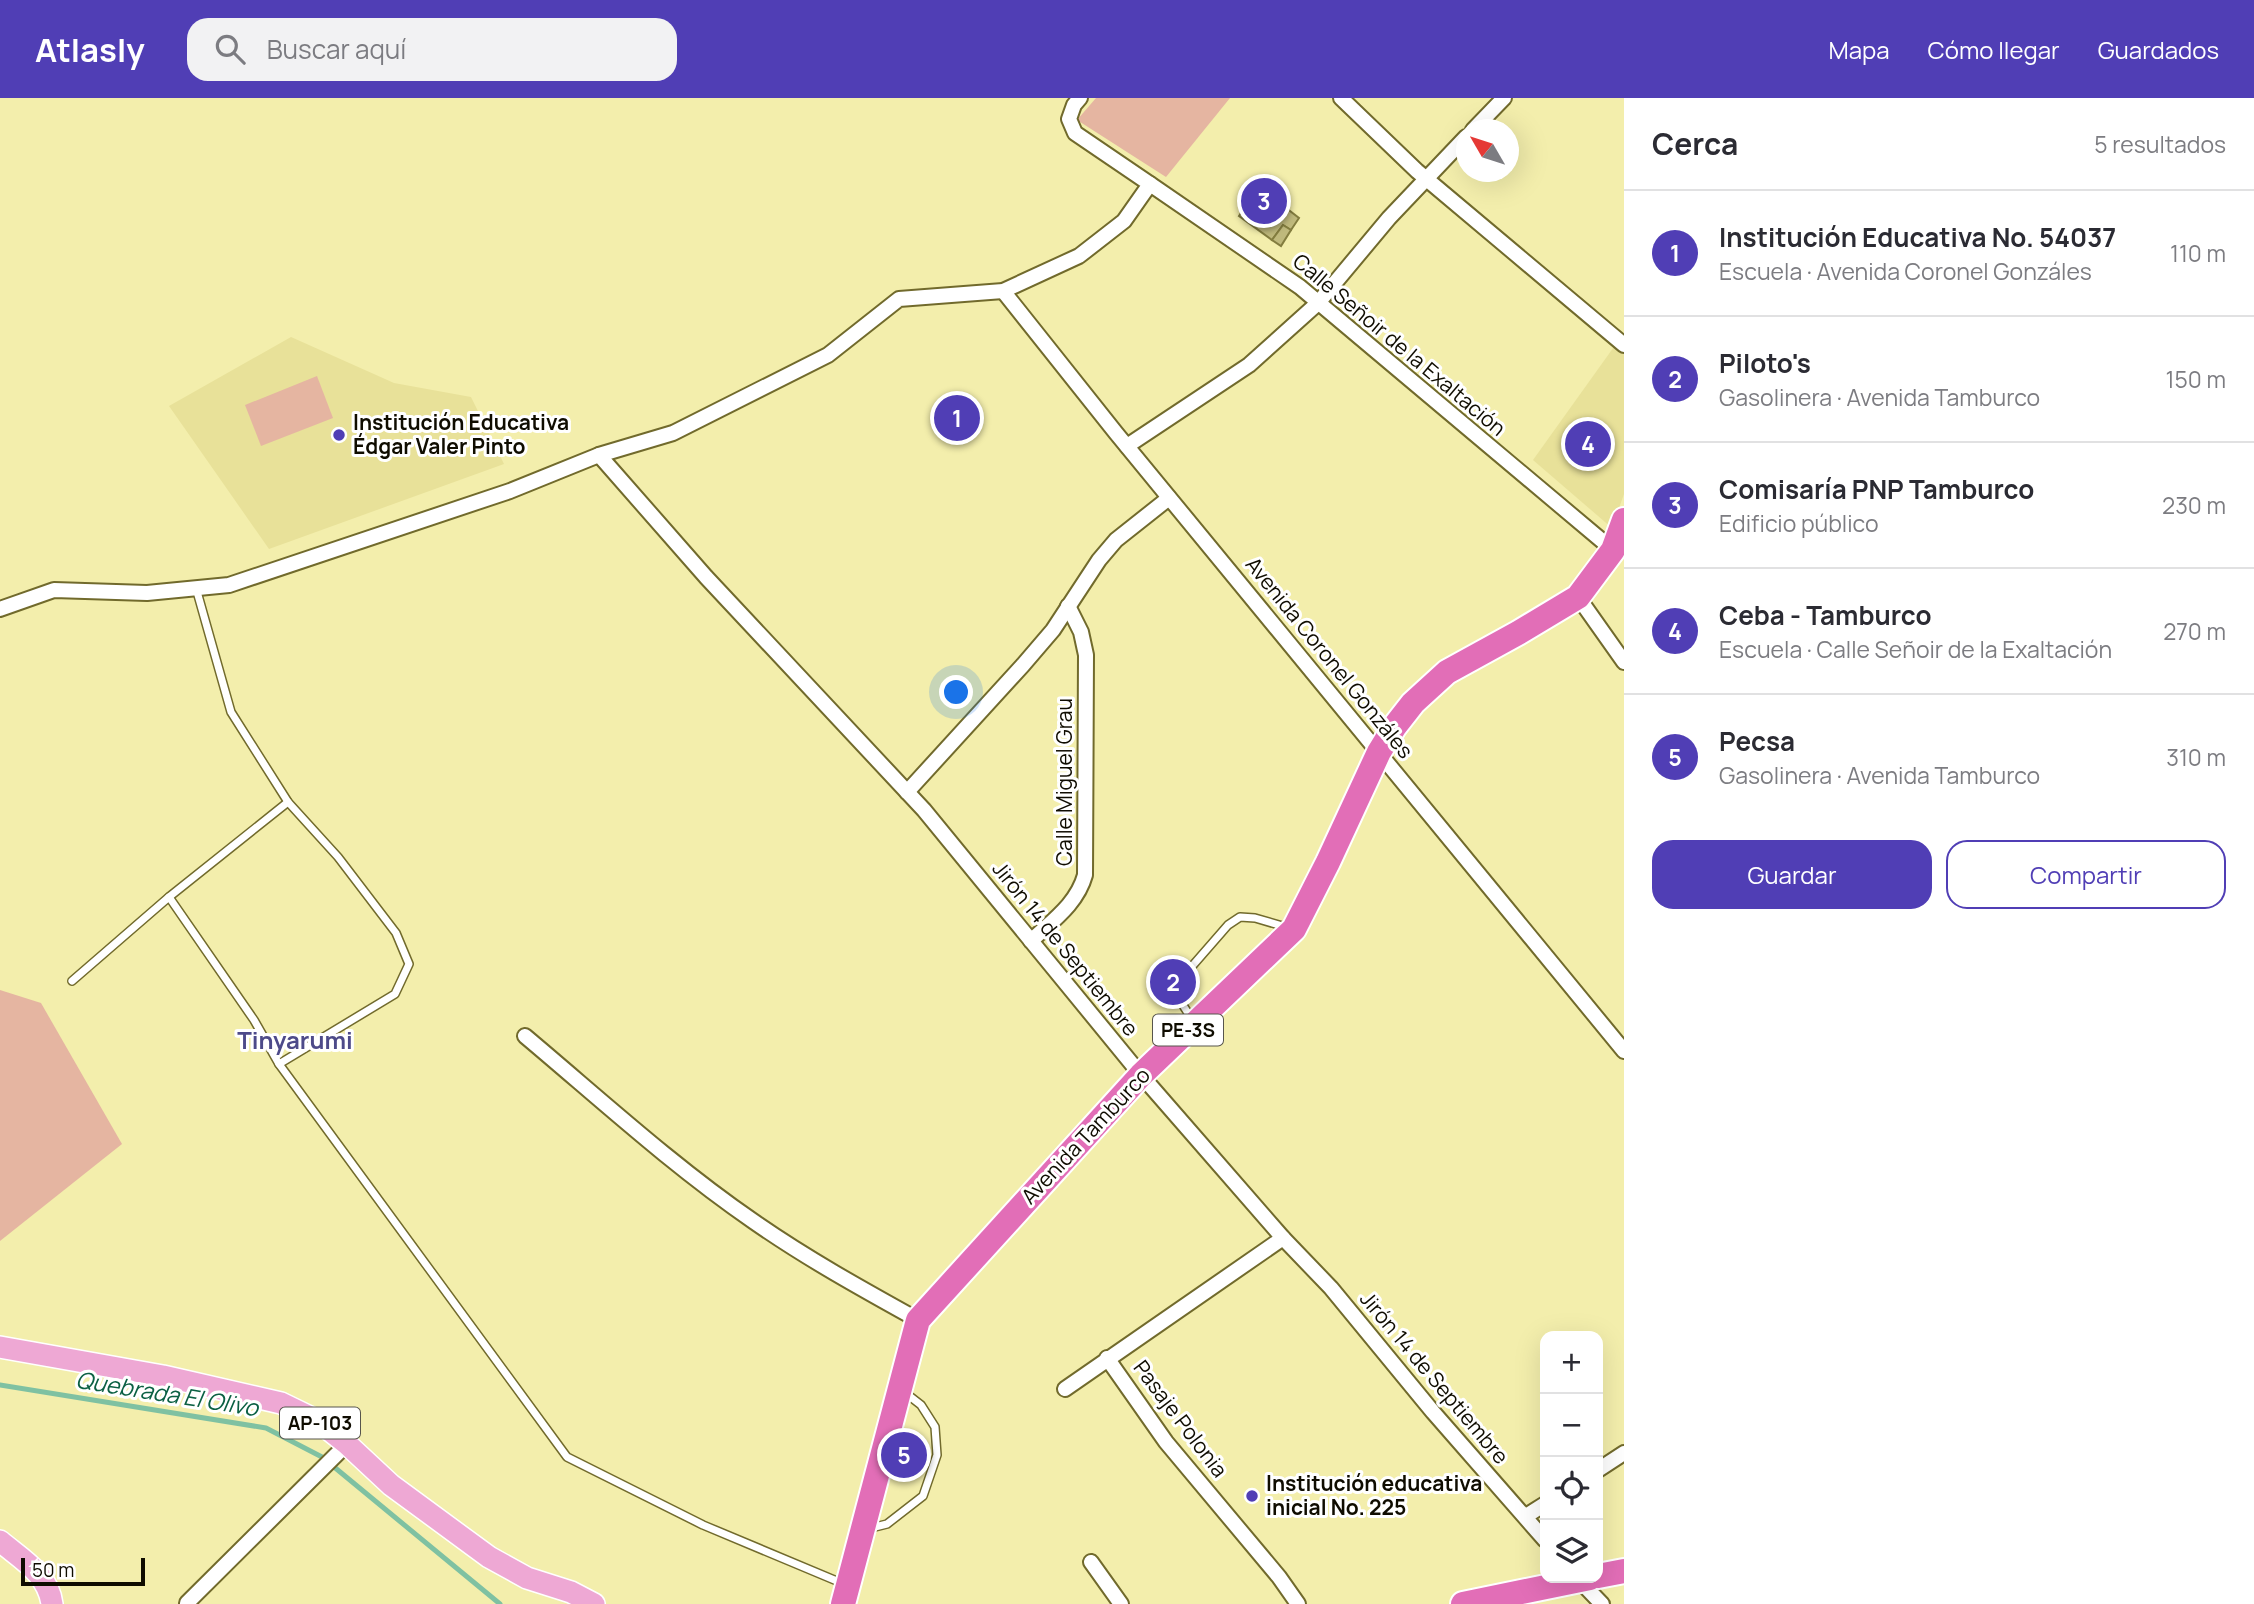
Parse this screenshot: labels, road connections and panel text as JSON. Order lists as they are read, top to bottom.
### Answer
{
  "streets": {
    "highway": ["PE-3S", "Avenida Tamburco"],
    "main road": ["AP-103"],
    "street": [
      "Calle Señoir de la Exaltación",
      "Avenida Coronel Gonzáles",
      "Calle Miguel Grau",
      "Jirón 14 de Septiembre",
      "Pasaje Polonia"
    ]
  },
  "crossings": [
    ["Calle Señoir de la Exaltación", "Avenida Tamburco"],
    ["Avenida Coronel Gonzáles", "Avenida Tamburco"],
    ["Calle Miguel Grau", "Jirón 14 de Septiembre"],
    ["Jirón 14 de Septiembre", "Avenida Tamburco"],
    ["Jirón 14 de Septiembre", "Pasaje Polonia"]
  ],
  "districts": ["Tinyarumi"],
  "water": ["Quebrada El Olivo"],
  "places": ["Institución Educativa Édgar Valer Pinto", "Institución educativa inicial No. 225"],
  "scale_bar": "50 m",
  "north": "top left",
  "page": {
    "header": "Atlasly",
    "search": "Buscar aquí",
    "nav": ["Mapa", "Cómo llegar", "Guardados"],
    "heading": ["Cerca", "5 resultados"],
    "pins": [
      "3",
      "1",
      "4",
      "2",
      "5"
    ],
    "list": [
      {
        "mark": "1",
        "name": "Institución Educativa No. 54037",
        "note": "Escuela · Avenida Coronel Gonzáles",
        "value": "110 m"
      },
      {
        "mark": "2",
        "name": "Piloto's",
        "note": "Gasolinera · Avenida Tamburco",
        "value": "150 m"
      },
      {
        "mark": "3",
        "name": "Comisaría PNP Tamburco",
        "note": "Edificio público",
        "value": "230 m"
      },
      {
        "mark": "4",
        "name": "Ceba - Tamburco",
        "note": "Escuela · Calle Señoir de la Exaltación",
        "value": "270 m"
      },
      {
        "mark": "5",
        "name": "Pecsa",
        "note": "Gasolinera · Avenida Tamburco",
        "value": "310 m"
      }
    ],
    "buttons": ["Guardar", "Compartir"],
    "map_buttons": ["+", "−"],
    "scale": "50 m"
  }
}
